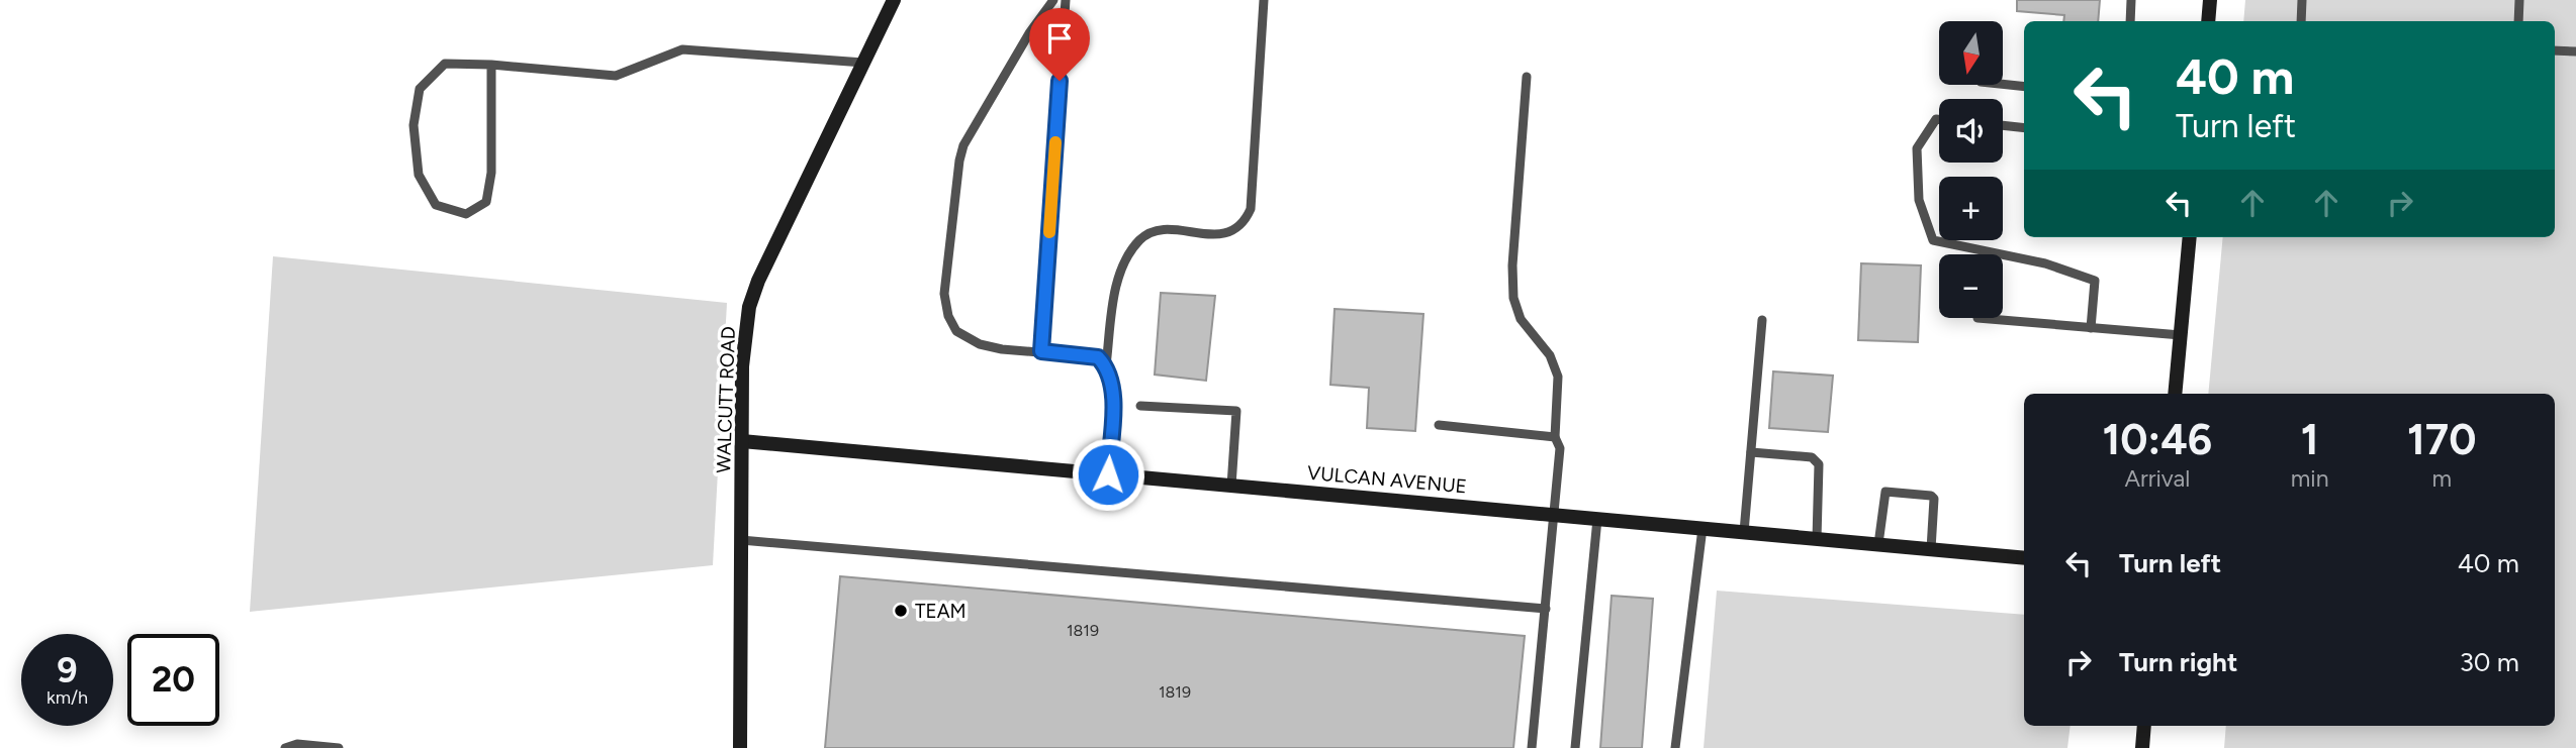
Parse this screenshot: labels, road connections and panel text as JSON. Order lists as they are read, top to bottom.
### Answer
{
  "streets": {
    "street": ["WALCUTT ROAD", "VULCAN AVENUE"]
  },
  "crossings": [
    ["WALCUTT ROAD", "VULCAN AVENUE"]
  ],
  "places": ["TEAM"],
  "house_numbers": ["1819", "1819"],
  "north": "bottom",
  "page": {
    "map_buttons": ["+", "−"],
    "turn": ["40 m", "Turn left"],
    "eta": [
      "10:46",
      "Arrival",
      "1",
      "min",
      "170",
      "m"
    ],
    "list": [
      {
        "name": "Turn left",
        "value": "40 m"
      },
      {
        "name": "Turn right",
        "value": "30 m"
      }
    ],
    "speed": "9 km/h",
    "limit": "20"
  }
}
